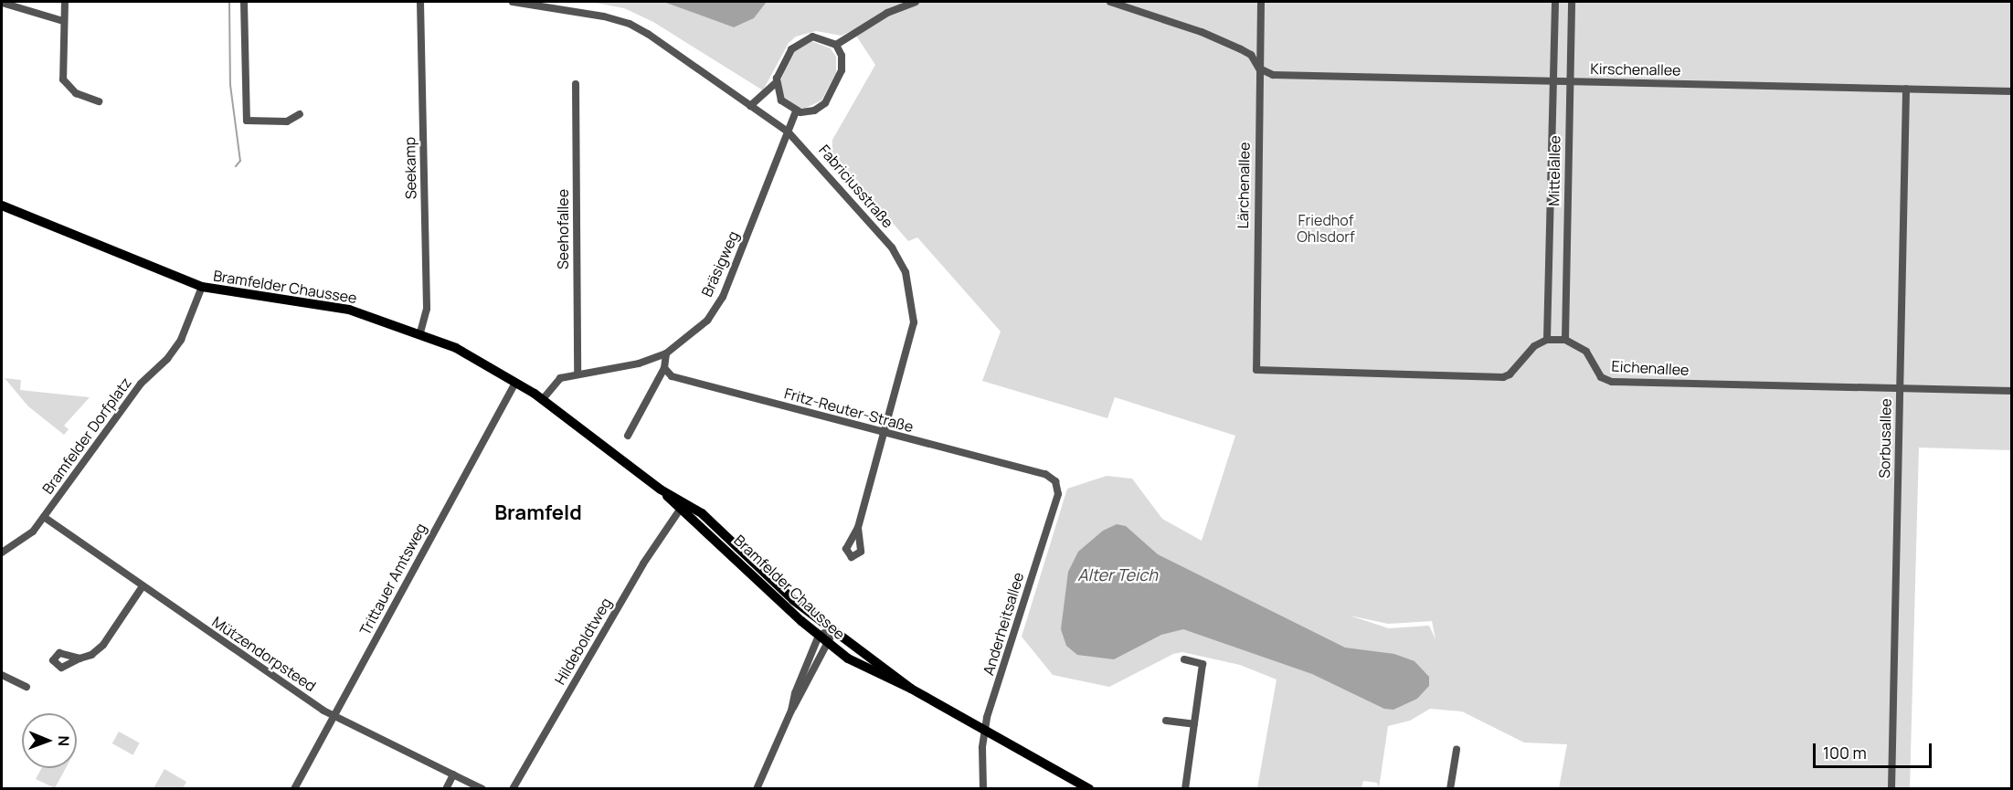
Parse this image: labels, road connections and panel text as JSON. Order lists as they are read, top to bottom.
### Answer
{
  "streets": {
    "main road": ["Bramfelder Chaussee"],
    "street": [
      "Kirschenallee",
      "Seekamp",
      "Mittelallee",
      "Lärchenallee",
      "Fabriciusstraße",
      "Seehofallee",
      "Bräsigweg",
      "Eichenallee",
      "Fritz-Reuter-Straße",
      "Bramfelder Dorfplatz",
      "Sorbusallee",
      "Trittauer Amtsweg",
      "Anderheitsallee",
      "Hildeboldtweg",
      "Mützendorpsteed"
    ]
  },
  "crossings": [
    ["Kirschenallee", "Mittelallee"],
    ["Kirschenallee", "Lärchenallee"],
    ["Kirschenallee", "Sorbusallee"],
    ["Seekamp", "Bramfelder Chaussee"],
    ["Mittelallee", "Lärchenallee"],
    ["Mittelallee", "Eichenallee"],
    ["Fabriciusstraße", "Bräsigweg"],
    ["Fabriciusstraße", "Fritz-Reuter-Straße"],
    ["Seehofallee", "Bräsigweg"],
    ["Bräsigweg", "Bramfelder Chaussee"],
    ["Bramfelder Chaussee", "Bramfelder Dorfplatz"],
    ["Bramfelder Chaussee", "Trittauer Amtsweg"],
    ["Bramfelder Chaussee", "Anderheitsallee"],
    ["Bramfelder Chaussee", "Hildeboldtweg"],
    ["Eichenallee", "Sorbusallee"],
    ["Fritz-Reuter-Straße", "Anderheitsallee"],
    ["Bramfelder Dorfplatz", "Mützendorpsteed"],
    ["Trittauer Amtsweg", "Mützendorpsteed"]
  ],
  "districts": ["Bramfeld"],
  "water": ["Alter Teich"],
  "parks": ["Friedhof Ohlsdorf"],
  "scale_bar": "100 m",
  "north": "right"
}
